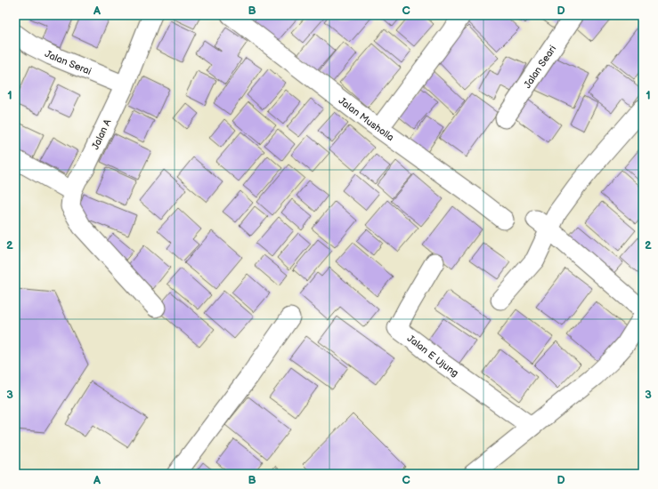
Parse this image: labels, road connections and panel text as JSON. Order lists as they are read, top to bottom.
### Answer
{
  "streets": {
    "street": [
      "Jalan Serai",
      "Jalan Seari",
      "Jalan Musholla",
      "Jalan A",
      "Jalan E Ujung"
    ]
  },
  "crossings": [
    ["Jalan Serai", "Jalan A"]
  ],
  "grid": {
    "columns": [
      "A",
      "B",
      "C",
      "D"
    ],
    "rows": ["1", "2", "3"]
  }
}
